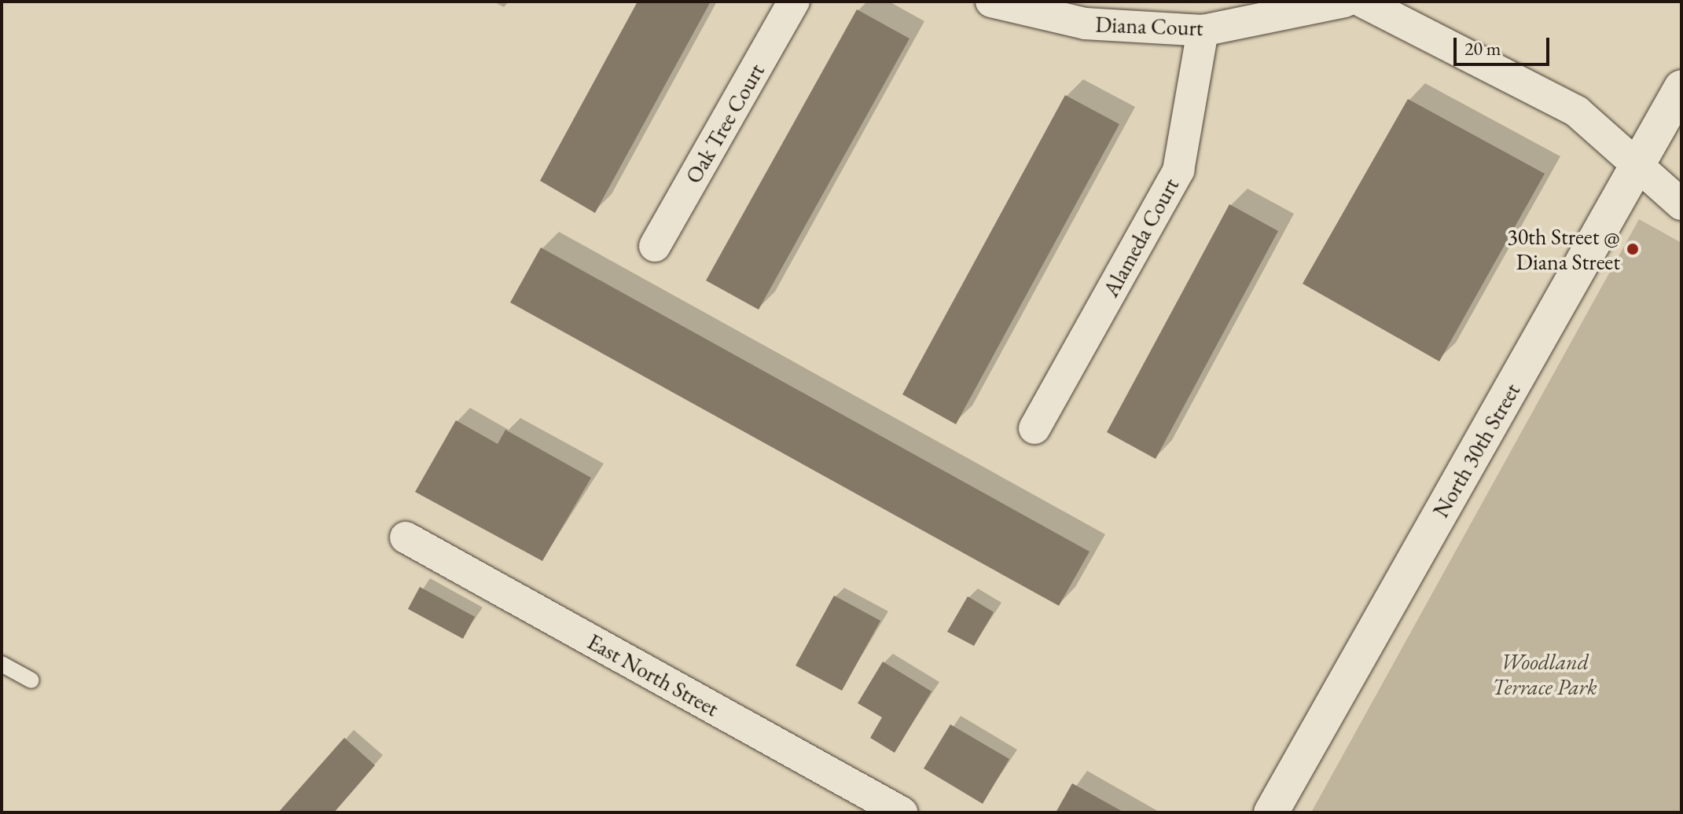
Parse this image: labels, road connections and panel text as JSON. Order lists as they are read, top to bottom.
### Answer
{
  "streets": {
    "street": [
      "Diana Court",
      "Oak Tree Court",
      "Alameda Court",
      "North 30th Street",
      "East North Street"
    ]
  },
  "crossings": [
    ["Diana Court", "Alameda Court"]
  ],
  "parks": ["Woodland Terrace Park"],
  "places": ["30th Street @ Diana Street"],
  "scale_bar": "20 m"
}
